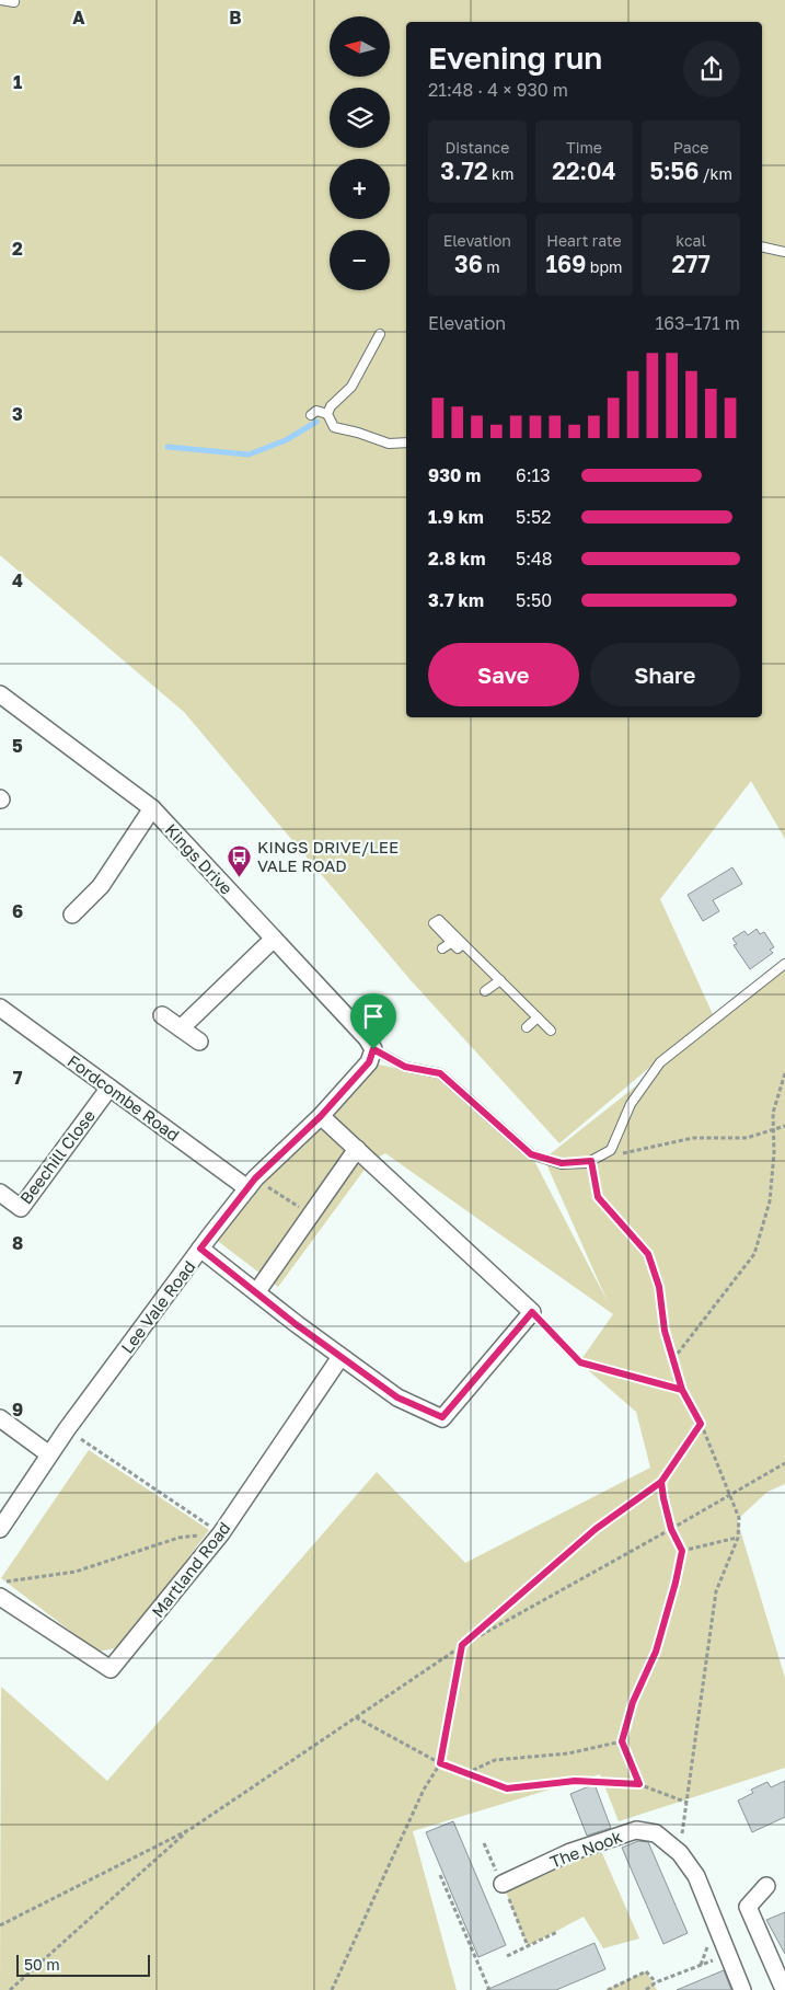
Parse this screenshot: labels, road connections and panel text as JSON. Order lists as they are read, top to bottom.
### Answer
{
  "streets": {
    "street": [
      "Kings Drive",
      "Fordcombe Road",
      "Beechill Close",
      "Lee Vale Road",
      "Martland Road",
      "The Nook"
    ]
  },
  "crossings": [
    ["Kings Drive", "Lee Vale Road"],
    ["Fordcombe Road", "Beechill Close"],
    ["Fordcombe Road", "Lee Vale Road"]
  ],
  "places": {
    "bus stop": ["KINGS DRIVE/LEE VALE ROAD"]
  },
  "scale_bar": "50 m",
  "north": "left",
  "page": {
    "map_buttons": ["+", "−"],
    "heading": ["Evening run", "21:48 · 4 × 930 m"],
    "stats": [
      ["Distance", "3.72 km"],
      ["Time", "22:04"],
      ["Pace", "5:56 /km"],
      ["Elevation", "36 m"],
      ["Heart rate", "169 bpm"],
      ["kcal", "277"]
    ],
    "chart": ["Elevation", "163–171 m"],
    "list": [
      {
        "name": "930 m",
        "note": "6:13"
      },
      {
        "name": "1.9 km",
        "note": "5:52"
      },
      {
        "name": "2.8 km",
        "note": "5:48"
      },
      {
        "name": "3.7 km",
        "note": "5:50"
      }
    ],
    "buttons": ["Save", "Share"],
    "scale": "50 m"
  },
  "grid": {
    "columns": ["A", "B"],
    "rows": [
      "1",
      "2",
      "3",
      "4",
      "5",
      "6",
      "7",
      "8",
      "9"
    ]
  }
}
